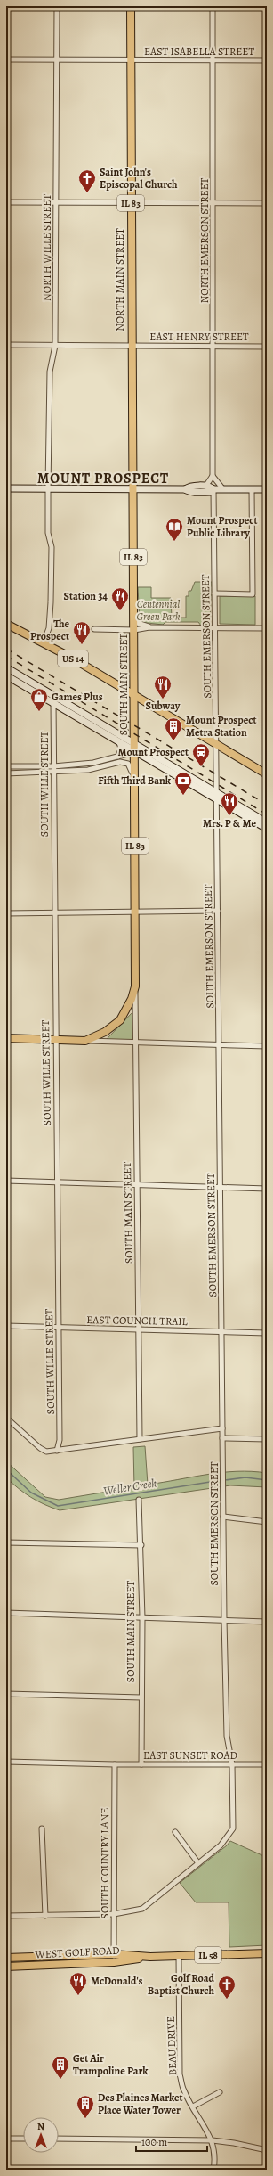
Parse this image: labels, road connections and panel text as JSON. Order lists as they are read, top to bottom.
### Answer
{
  "streets": {
    "main road": [
      "IL 83",
      "NORTH MAIN STREET",
      "US 14",
      "SOUTH MAIN STREET",
      "WEST GOLF ROAD",
      "IL 58"
    ],
    "street": [
      "EAST ISABELLA STREET",
      "NORTH EMERSON STREET",
      "NORTH WILLE STREET",
      "EAST HENRY STREET",
      "SOUTH EMERSON STREET",
      "SOUTH WILLE STREET",
      "EAST COUNCIL TRAIL",
      "EAST SUNSET ROAD",
      "SOUTH COUNTRY LANE",
      "BEAU DRIVE"
    ]
  },
  "crossings": [
    ["EAST ISABELLA STREET", "NORTH EMERSON STREET"],
    ["EAST ISABELLA STREET", "NORTH WILLE STREET"],
    ["EAST ISABELLA STREET", "NORTH MAIN STREET"],
    ["IL 83", "SOUTH MAIN STREET"],
    ["IL 83", "SOUTH WILLE STREET"],
    ["NORTH EMERSON STREET", "EAST HENRY STREET"],
    ["NORTH WILLE STREET", "EAST HENRY STREET"],
    ["NORTH MAIN STREET", "EAST HENRY STREET"],
    ["NORTH MAIN STREET", "SOUTH MAIN STREET"],
    ["SOUTH EMERSON STREET", "US 14"],
    ["SOUTH EMERSON STREET", "EAST COUNCIL TRAIL"],
    ["SOUTH EMERSON STREET", "EAST SUNSET ROAD"],
    ["SOUTH EMERSON STREET", "SOUTH COUNTRY LANE"],
    ["US 14", "SOUTH MAIN STREET"],
    ["SOUTH MAIN STREET", "EAST COUNCIL TRAIL"],
    ["SOUTH MAIN STREET", "EAST SUNSET ROAD"],
    ["SOUTH WILLE STREET", "EAST COUNCIL TRAIL"],
    ["EAST SUNSET ROAD", "SOUTH COUNTRY LANE"],
    ["SOUTH COUNTRY LANE", "WEST GOLF ROAD"],
    ["WEST GOLF ROAD", "BEAU DRIVE"]
  ],
  "districts": ["MOUNT PROSPECT"],
  "water": ["Weller Creek"],
  "parks": ["Centennial Green Park"],
  "places": {
    "church": ["Saint John's Episcopal Church", "Golf Road Baptist Church"],
    "library": ["Mount Prospect Public Library"],
    "restaurant": [
      "Station 34",
      "The Prospect",
      "Subway",
      "Mrs. P & Me",
      "McDonald's"
    ],
    "shop": ["Games Plus"],
    "building": ["Mount Prospect Metra Station", "Get Air Trampoline Park", "Des Plaines Market Place Water Tower"],
    "station": ["Mount Prospect"],
    "bank": ["Fifth Third Bank"]
  },
  "scale_bar": "100 m",
  "north": "top"
}
